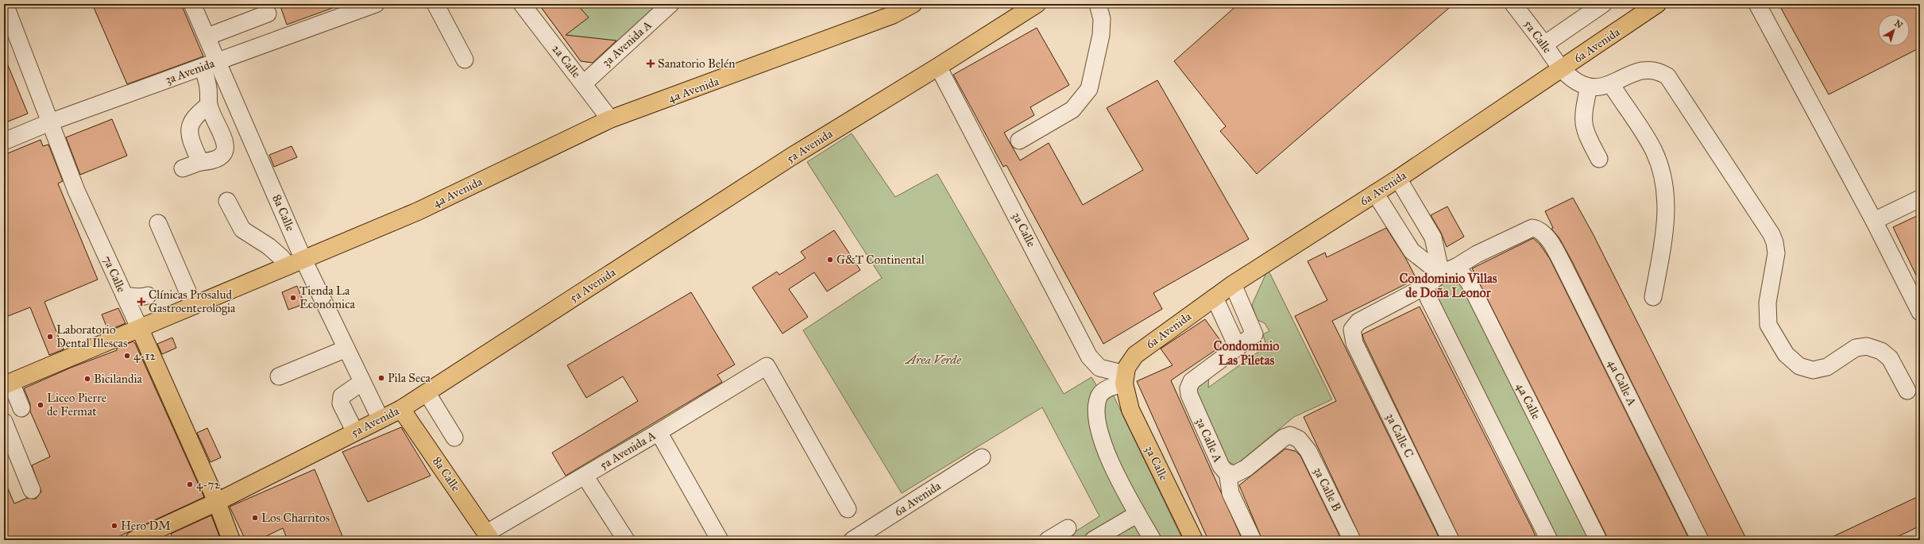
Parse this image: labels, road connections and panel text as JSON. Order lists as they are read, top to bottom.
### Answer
{
  "streets": {
    "main road": [
      "6a Avenida",
      "4a Avenida",
      "5a Avenida",
      "8a Calle",
      "3a Calle",
      "7a Calle"
    ],
    "street": [
      "5a Calle",
      "3a Avenida A",
      "2a Calle",
      "3a Avenida",
      "4a Calle A",
      "4a Calle",
      "3a Calle C",
      "3a Calle A",
      "5a Avenida A",
      "3a Calle B"
    ]
  },
  "crossings": [
    ["5a Calle", "6a Avenida"],
    ["3a Avenida A", "2a Calle"],
    ["6a Avenida", "3a Calle"],
    ["6a Avenida", "4a Calle"],
    ["2a Calle", "4a Avenida"],
    ["3a Avenida", "8a Calle"],
    ["3a Avenida", "7a Calle"],
    ["4a Avenida", "8a Calle"],
    ["4a Avenida", "7a Calle"],
    ["5a Avenida", "8a Calle"],
    ["5a Avenida", "3a Calle"],
    ["5a Avenida", "7a Calle"],
    ["8a Calle", "5a Avenida A"],
    ["4a Calle A", "4a Calle"],
    ["3a Calle A", "3a Calle B"]
  ],
  "districts": ["Condominio Villas de Doña Leonor", "Condominio Las Piletas"],
  "parks": ["Área Verde"],
  "places": {
    "health": ["Sanatorio Belén", "Clínicas Prosalud Gastroenterologia"],
    "other": [
      "G&T Continental",
      "Tienda La Económica",
      "Laboratorio Dental Illescas",
      "4-12",
      "Pila Seca",
      "Bicilandia",
      "Liceo Pierre de Fermat",
      "4-72",
      "Los Charritos",
      "Hero DM"
    ]
  },
  "north": "top right"
}
